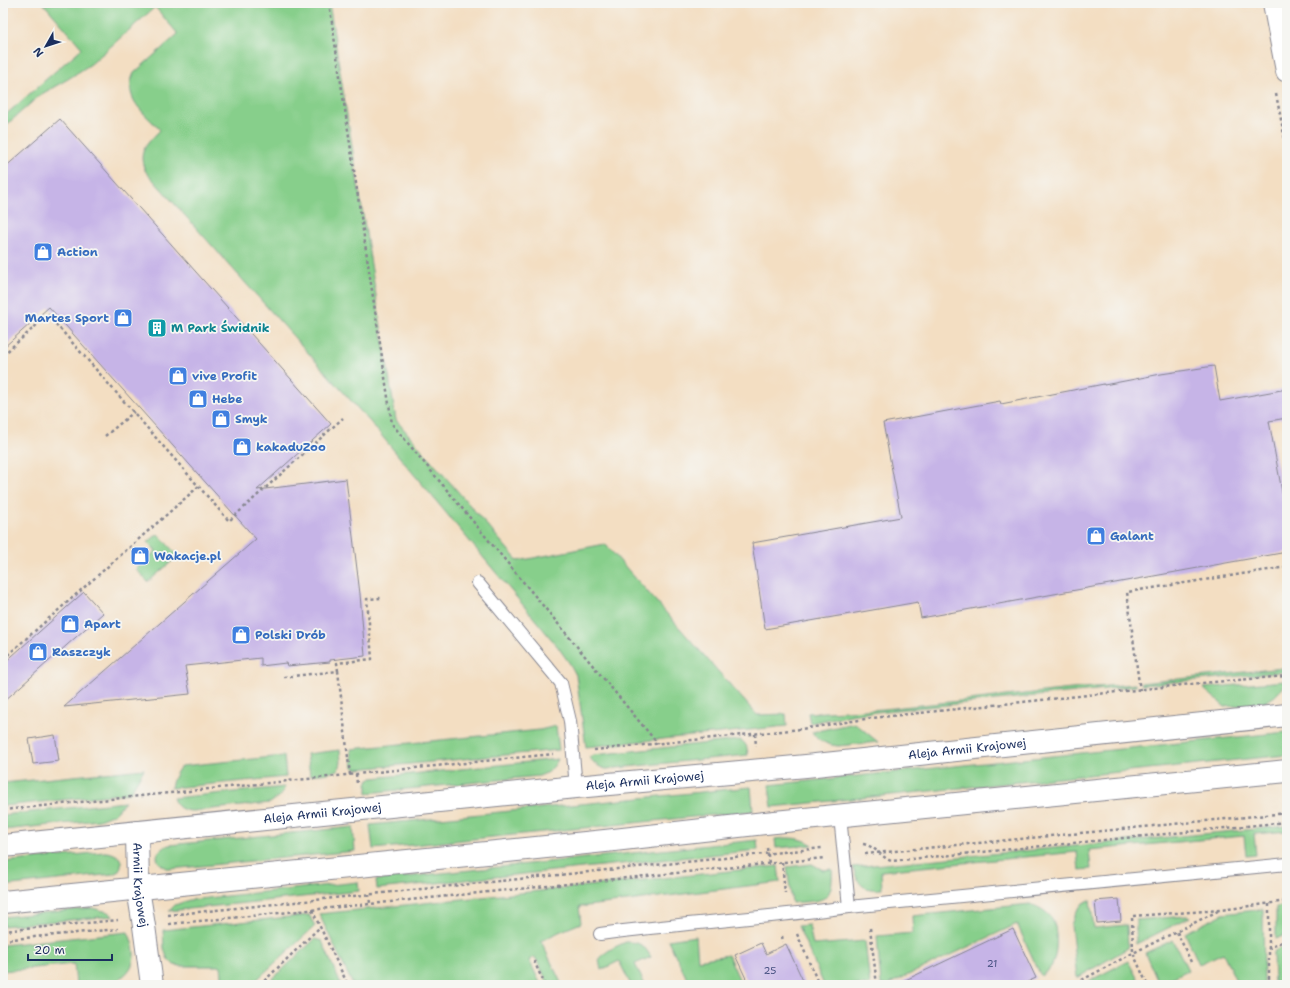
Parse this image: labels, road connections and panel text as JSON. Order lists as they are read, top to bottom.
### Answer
{
  "streets": {
    "street": ["Aleja Armii Krajowej", "Armii Krajowej"]
  },
  "crossings": [
    ["Aleja Armii Krajowej", "Armii Krajowej"]
  ],
  "places": {
    "shop": [
      "Action",
      "Martes Sport",
      "vive Profit",
      "Hebe",
      "Smyk",
      "kakaduZoo",
      "Galant",
      "Wakacje.pl",
      "Apart",
      "Polski Drób",
      "Raszczyk"
    ],
    "building": ["M Park Świdnik"]
  },
  "house_numbers": ["21", "25"],
  "scale_bar": "20 m",
  "north": "bottom left"
}
